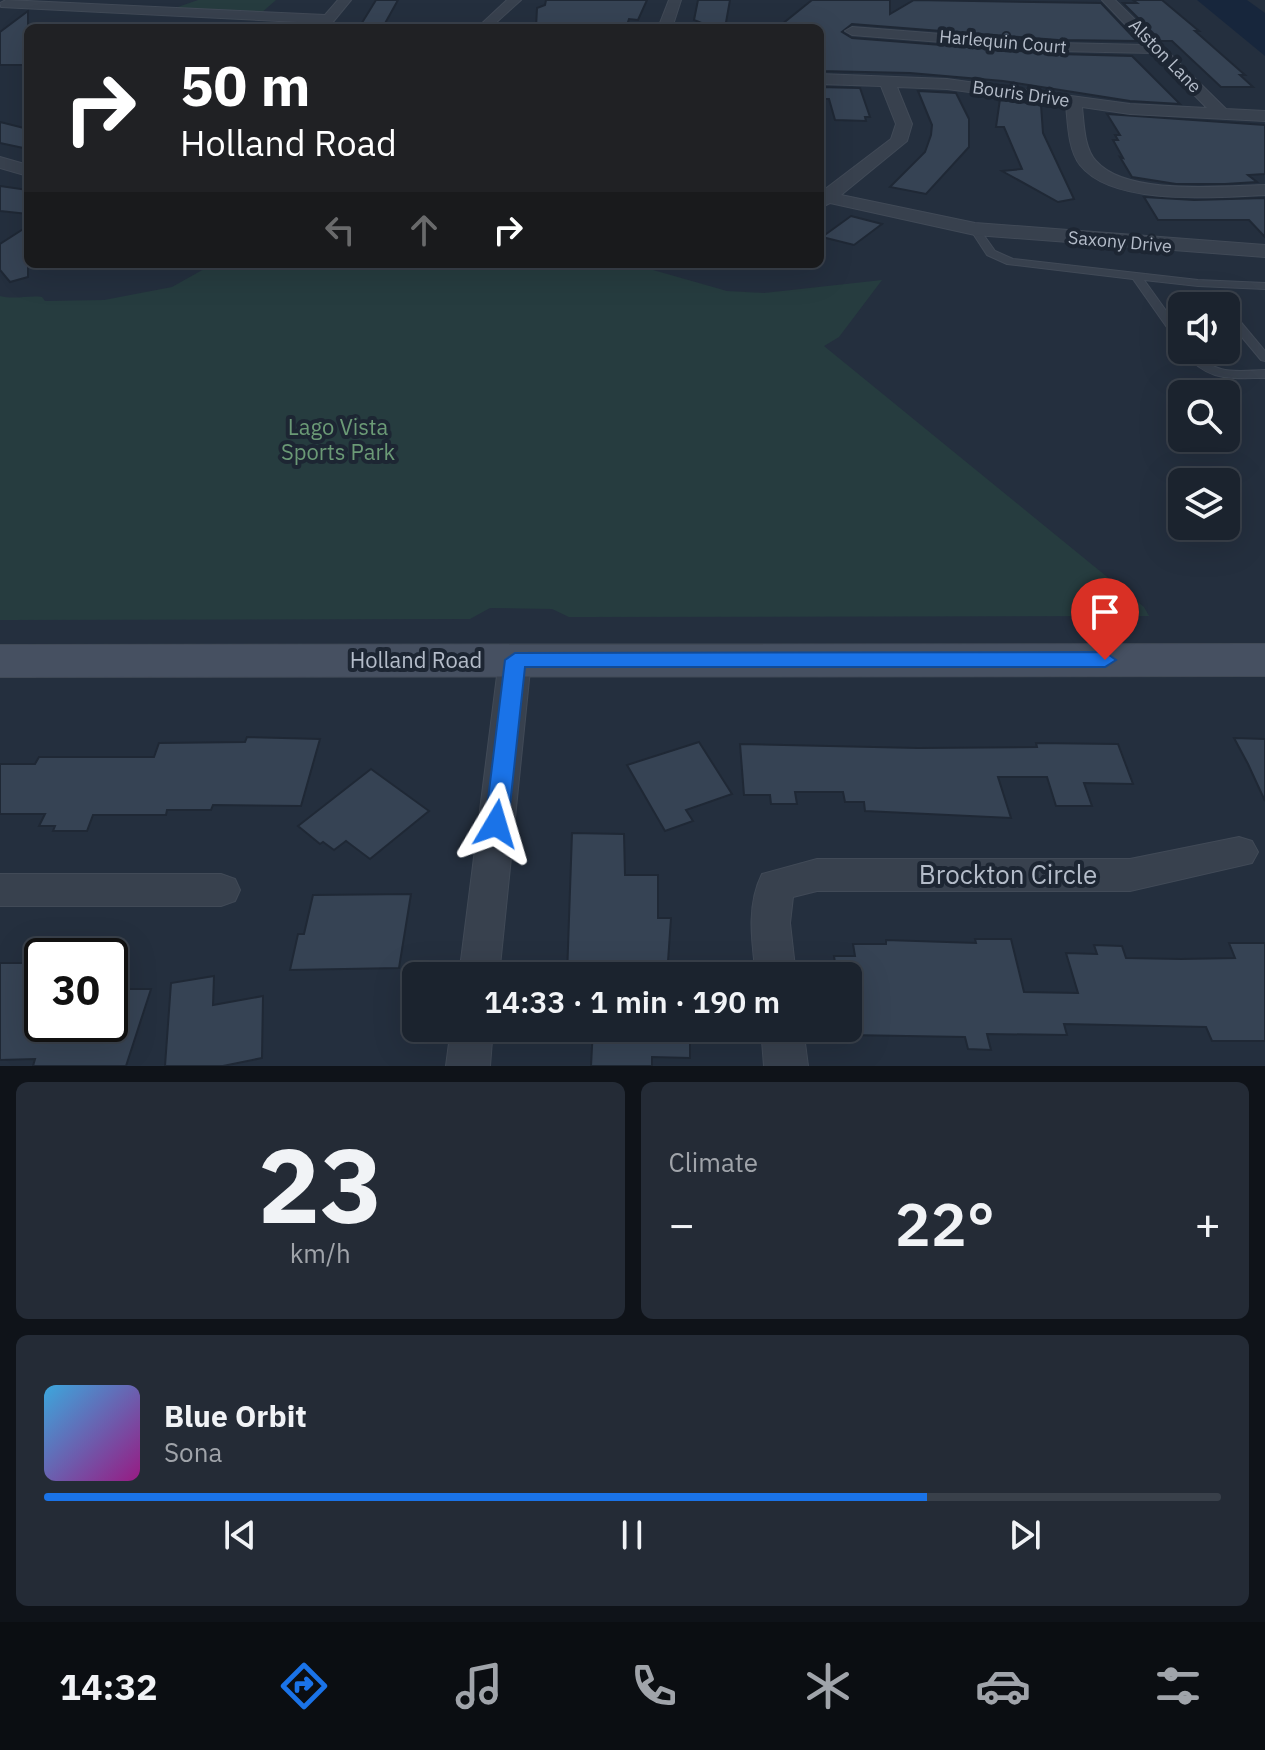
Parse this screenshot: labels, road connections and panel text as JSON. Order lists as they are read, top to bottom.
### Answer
{
  "streets": {
    "main road": ["Holland Road"],
    "street": [
      "Harlequin Court",
      "Alston Lane",
      "Bouris Drive",
      "Saxony Drive",
      "Brockton Circle"
    ]
  },
  "crossings": [
    ["Harlequin Court", "Alston Lane"],
    ["Alston Lane", "Bouris Drive"]
  ],
  "parks": ["Lago Vista Sports Park"],
  "page": {
    "turn": ["50 m", "Holland Road"],
    "limit": "30",
    "trip": "14:33 · 1 min · 190 m",
    "tile": [
      ["23", "km/h"],
      "Climate"
    ],
    "heat": ["−", "22°", "+"],
    "song": ["Blue Orbit", "Sona"],
    "tabs": "14:32"
  }
}
